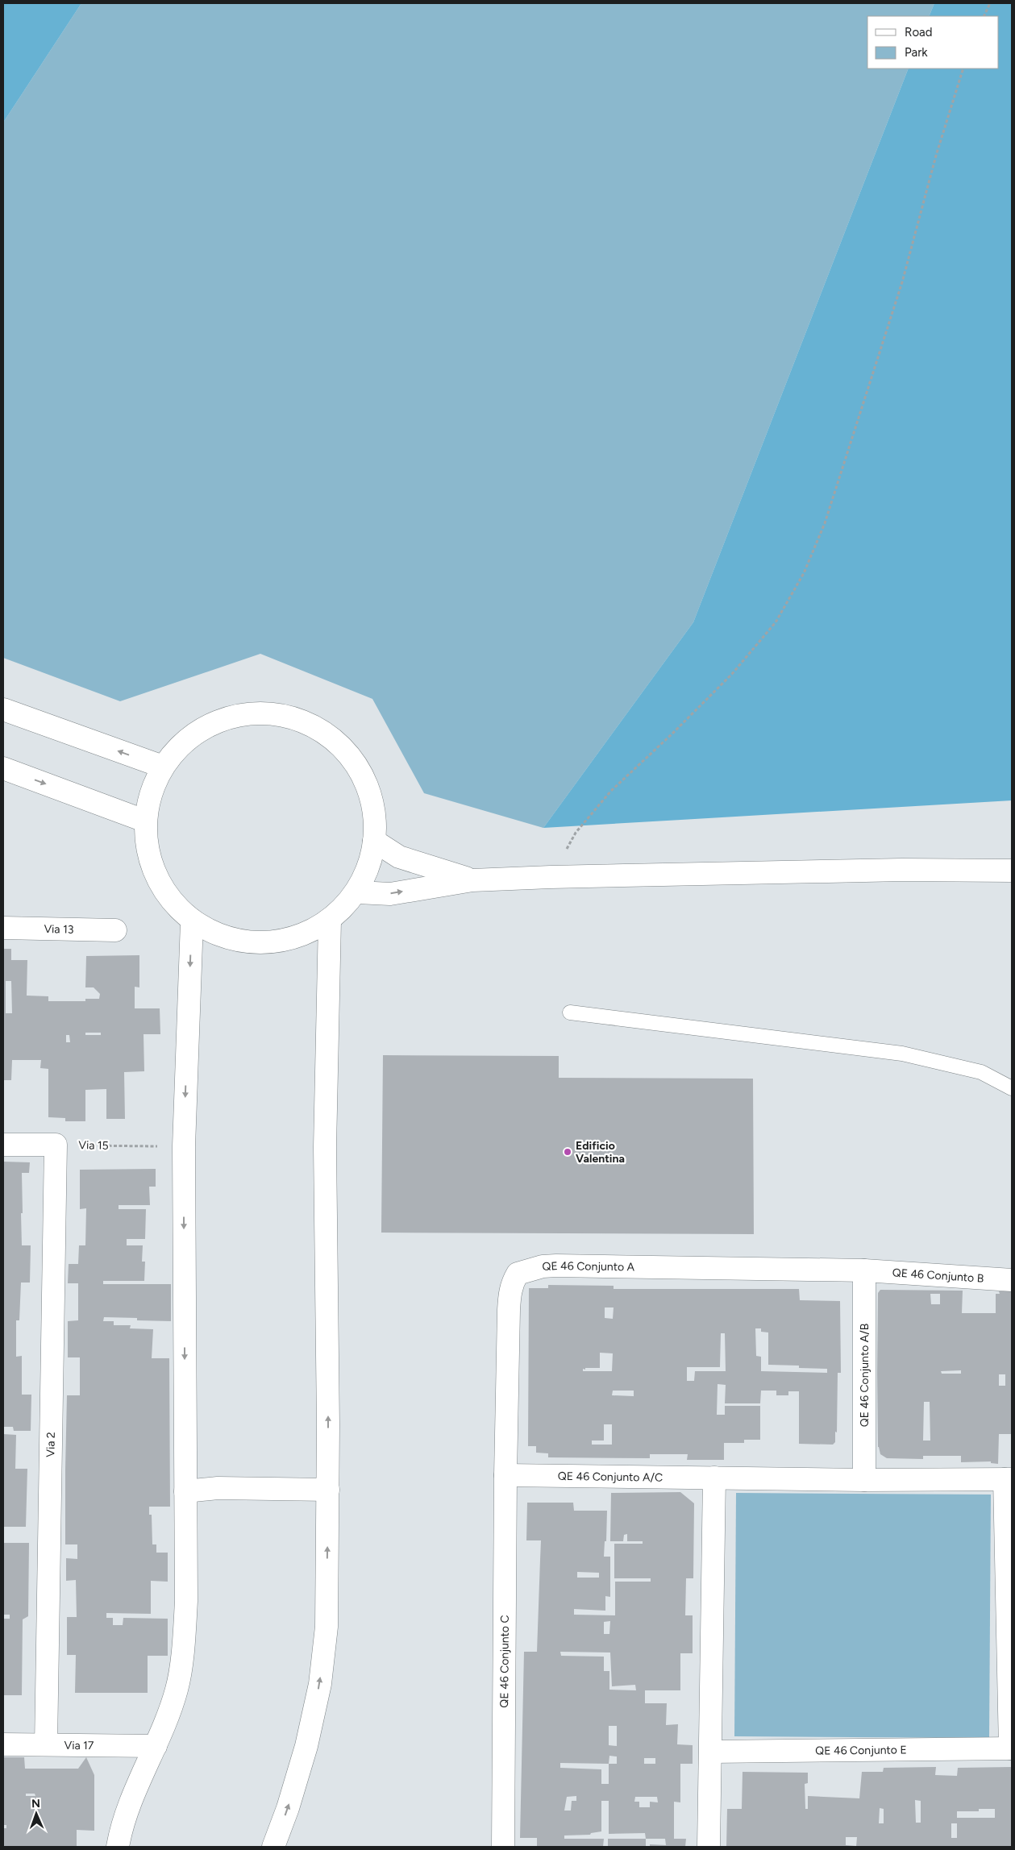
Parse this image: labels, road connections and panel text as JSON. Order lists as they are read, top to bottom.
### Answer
{
  "streets": {
    "street": [
      "Via 13",
      "QE 46 Conjunto A",
      "QE 46 Conjunto B",
      "QE 46 Conjunto A/B",
      "Via 2",
      "QE 46 Conjunto A/C",
      "QE 46 Conjunto C",
      "Via 17",
      "QE 46 Conjunto E"
    ],
    "path": ["Via 15"]
  },
  "crossings": [
    ["Via 15", "Via 2"],
    ["QE 46 Conjunto A", "QE 46 Conjunto B"],
    ["QE 46 Conjunto A", "QE 46 Conjunto A/B"],
    ["QE 46 Conjunto A", "QE 46 Conjunto A/C"],
    ["QE 46 Conjunto A", "QE 46 Conjunto C"],
    ["QE 46 Conjunto B", "QE 46 Conjunto A/B"],
    ["Via 2", "Via 17"],
    ["QE 46 Conjunto A/C", "QE 46 Conjunto C"]
  ],
  "places": ["Edificio Valentina"],
  "legend": ["Road", "Park"],
  "north": "top"
}
